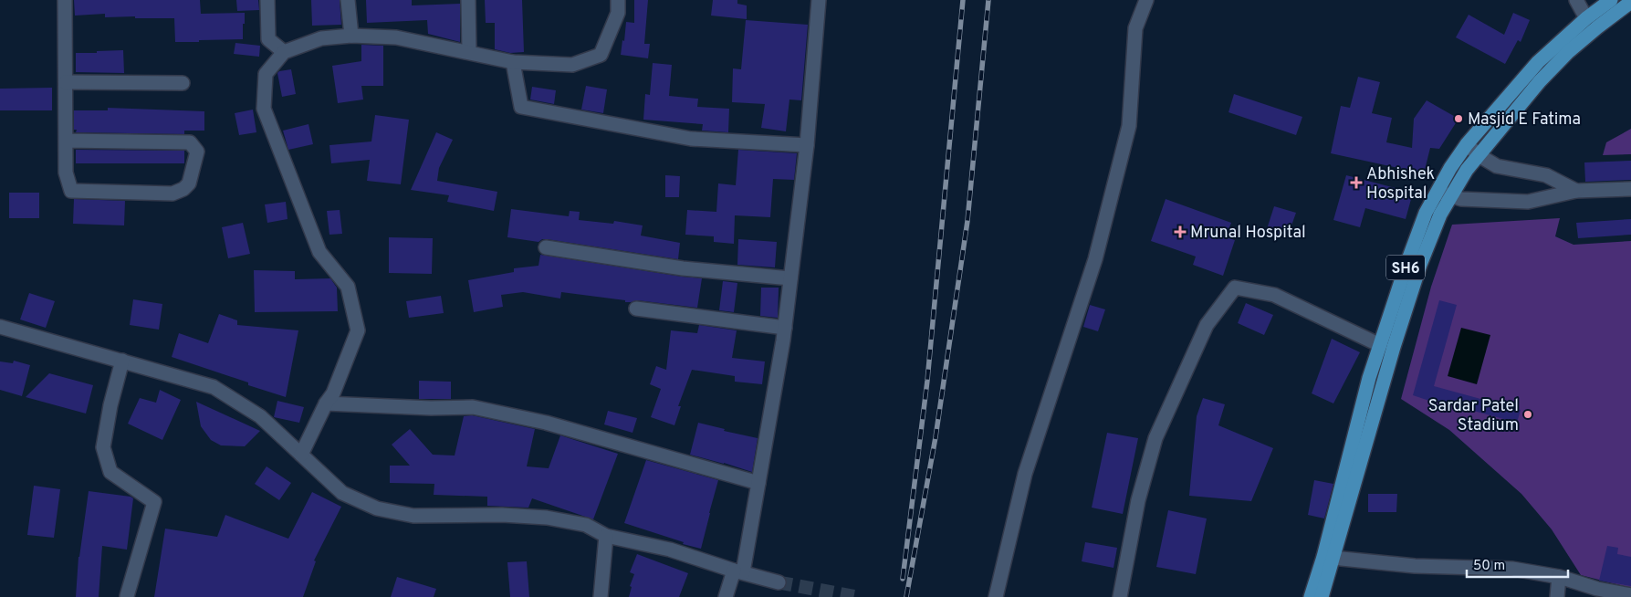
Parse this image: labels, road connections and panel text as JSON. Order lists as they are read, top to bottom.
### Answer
{
  "streets": {
    "main road": ["SH6"]
  },
  "places": {
    "other": ["Masjid E Fatima", "Sardar Patel Stadium"],
    "health": ["Abhishek Hospital", "Mrunal Hospital"]
  },
  "scale_bar": "50 m"
}
